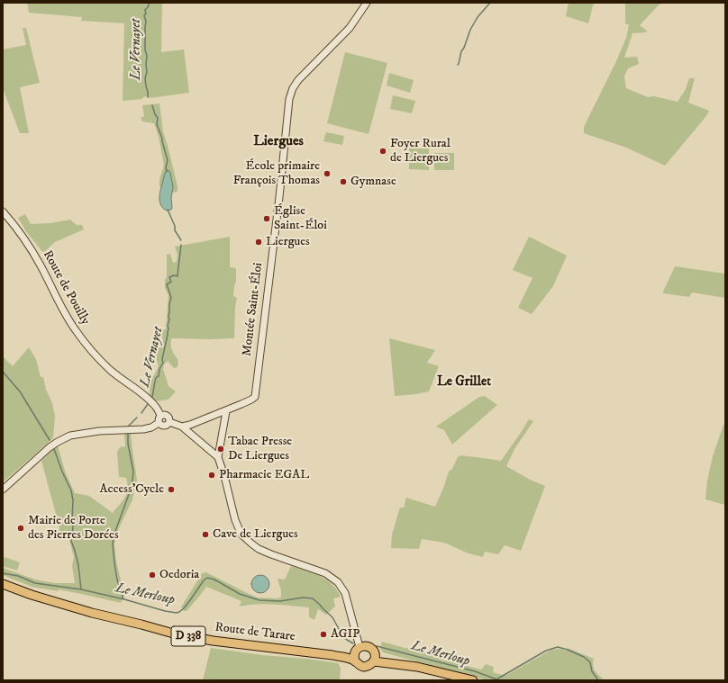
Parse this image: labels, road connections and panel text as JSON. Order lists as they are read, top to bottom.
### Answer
{
  "streets": {
    "main road": ["Route de Tarare", "D 338"],
    "street": ["Route de Pouilly", "Montée Saint-Éloi"]
  },
  "districts": ["Liergues", "Le Grillet"],
  "water": ["Le Vernayet", "Le Merloup"],
  "places": [
    "Foyer Rural de Liergues",
    "École primaire François Thomas",
    "Gymnase",
    "Église Saint-Éloi",
    "Liergues",
    "Tabac Presse De Liergues",
    "Pharmacie EGAL",
    "Access'Cycle",
    "Mairie de Porte des Pierres Dorées",
    "Cave de Liergues",
    "Oedoria",
    "AGIP"
  ]
}
